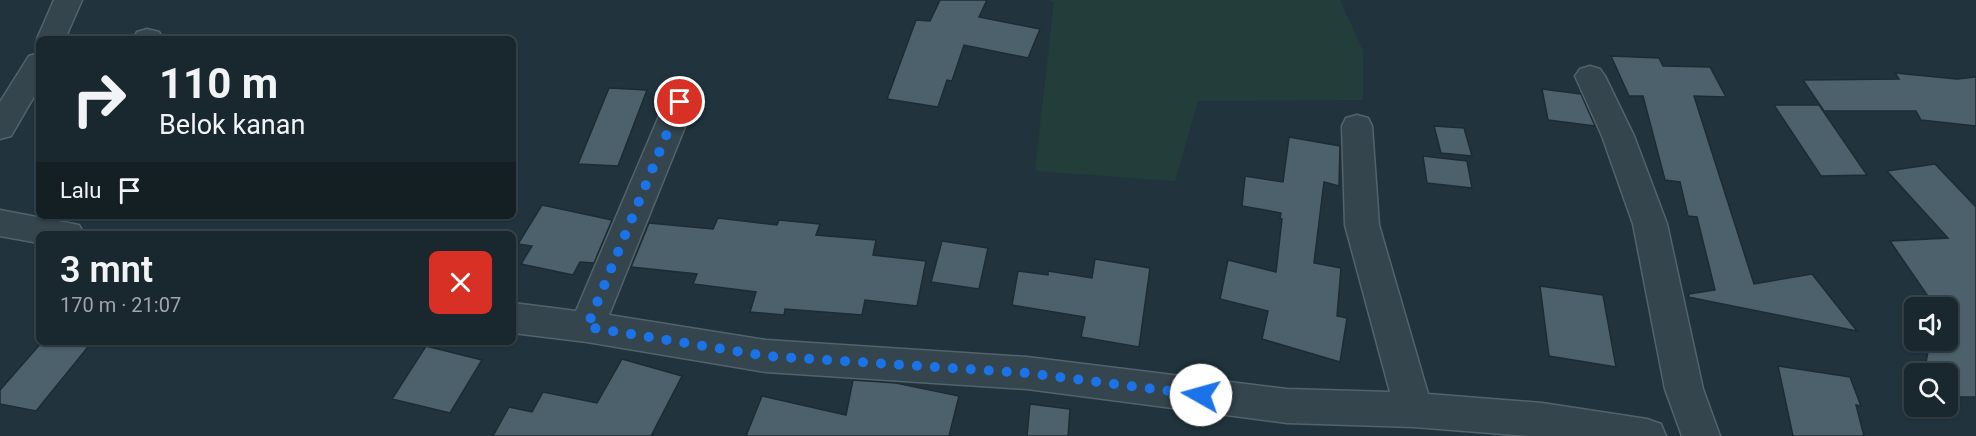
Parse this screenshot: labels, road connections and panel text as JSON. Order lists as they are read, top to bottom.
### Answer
{
  "page": {
    "turn": ["110 m", "Belok kanan"],
    "then": "Lalu",
    "heading": ["3 mnt", "170 m · 21:07"]
  }
}
